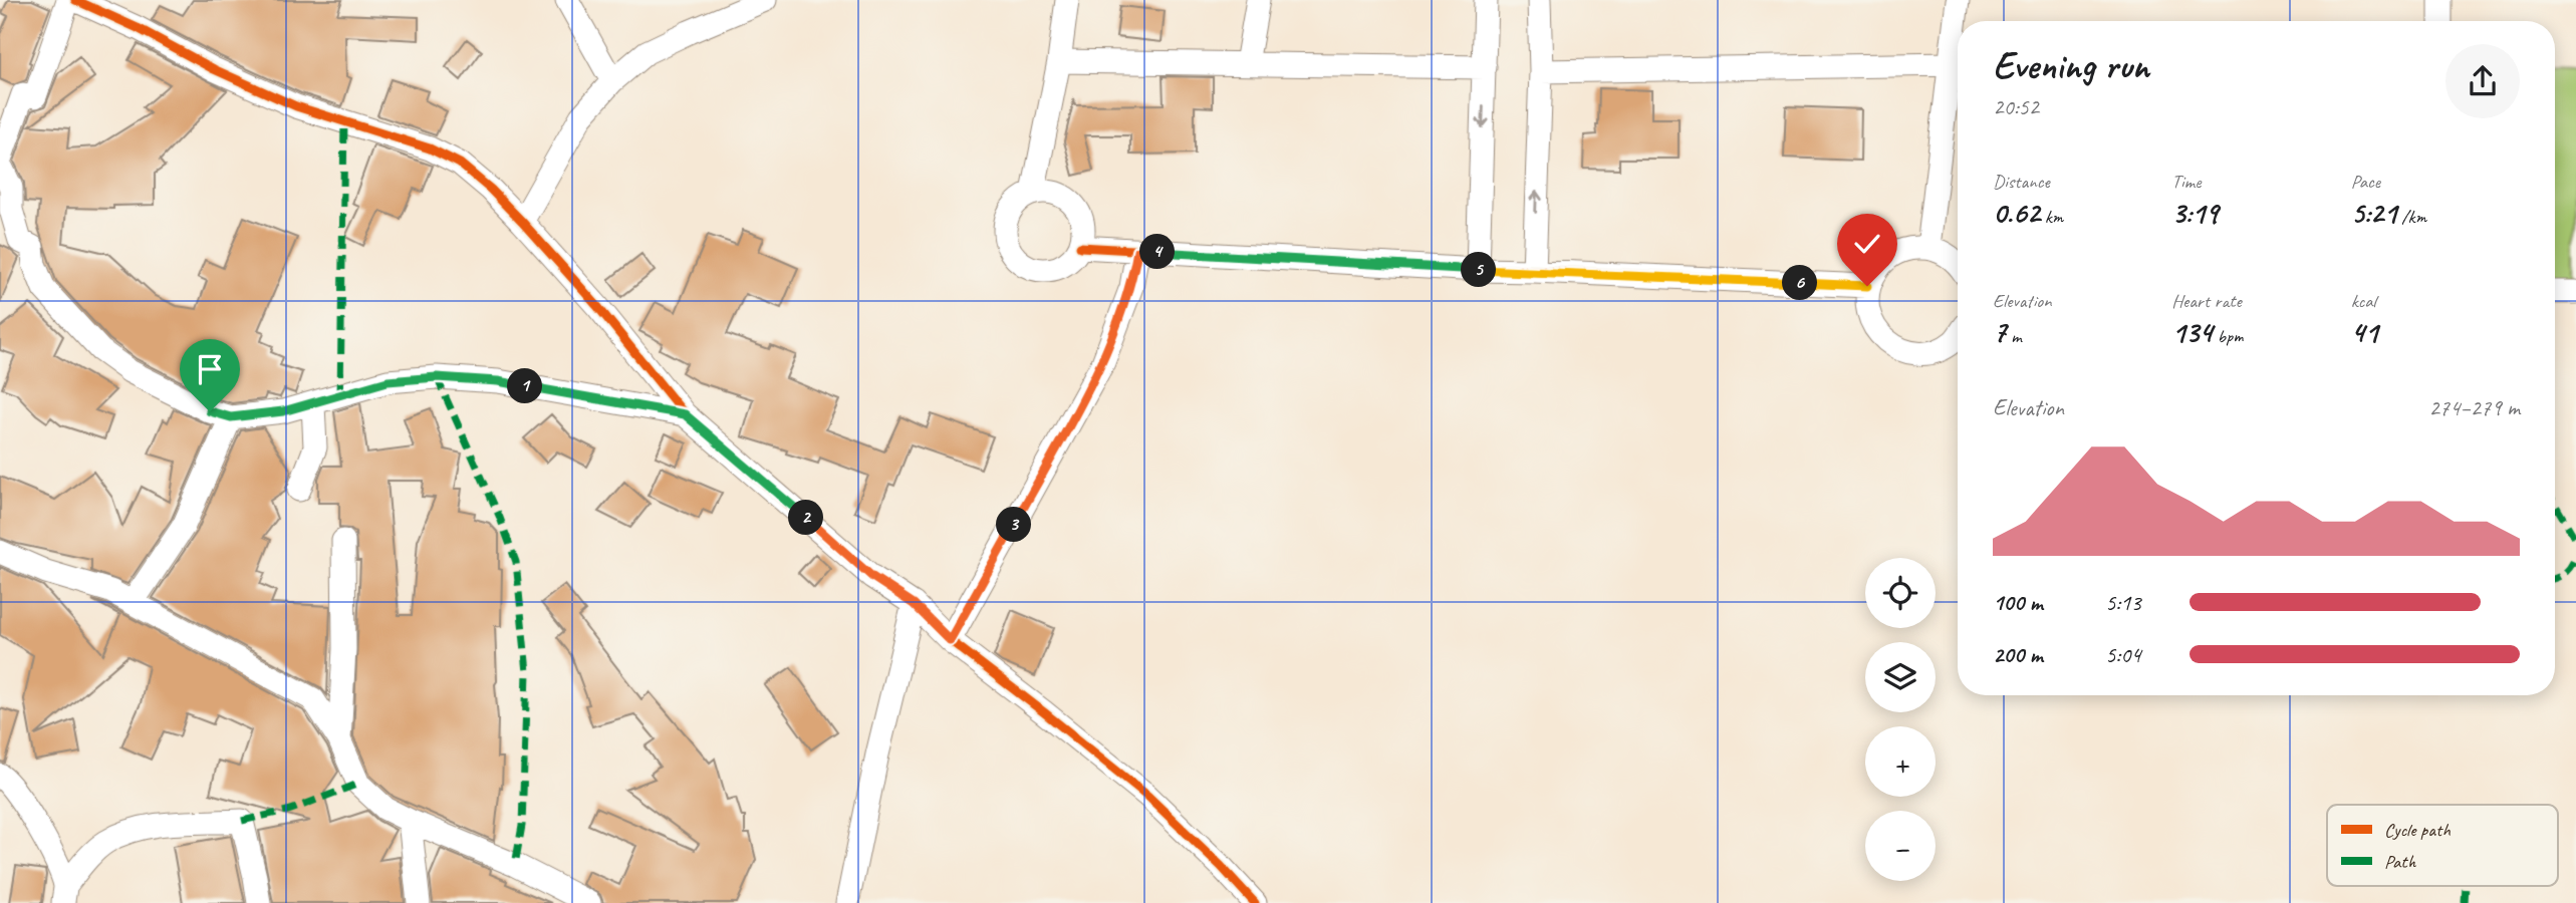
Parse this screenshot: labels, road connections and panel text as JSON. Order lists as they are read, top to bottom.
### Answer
{
  "legend": ["Cycle path", "Path"],
  "page": {
    "heading": ["Evening run", "20:52"],
    "stats": [
      ["Distance", "0.62 km"],
      ["Time", "3:19"],
      ["Pace", "5:21 /km"],
      ["Elevation", "7 m"],
      ["Heart rate", "134 bpm"],
      ["kcal", "41"]
    ],
    "pins": [
      "4",
      "5",
      "6",
      "1",
      "2",
      "3"
    ],
    "chart": ["Elevation", "274–279 m"],
    "map_buttons": ["+", "−"],
    "list": [
      {
        "name": "100 m",
        "note": "5:13"
      },
      {
        "name": "200 m",
        "note": "5:04"
      }
    ]
  }
}
